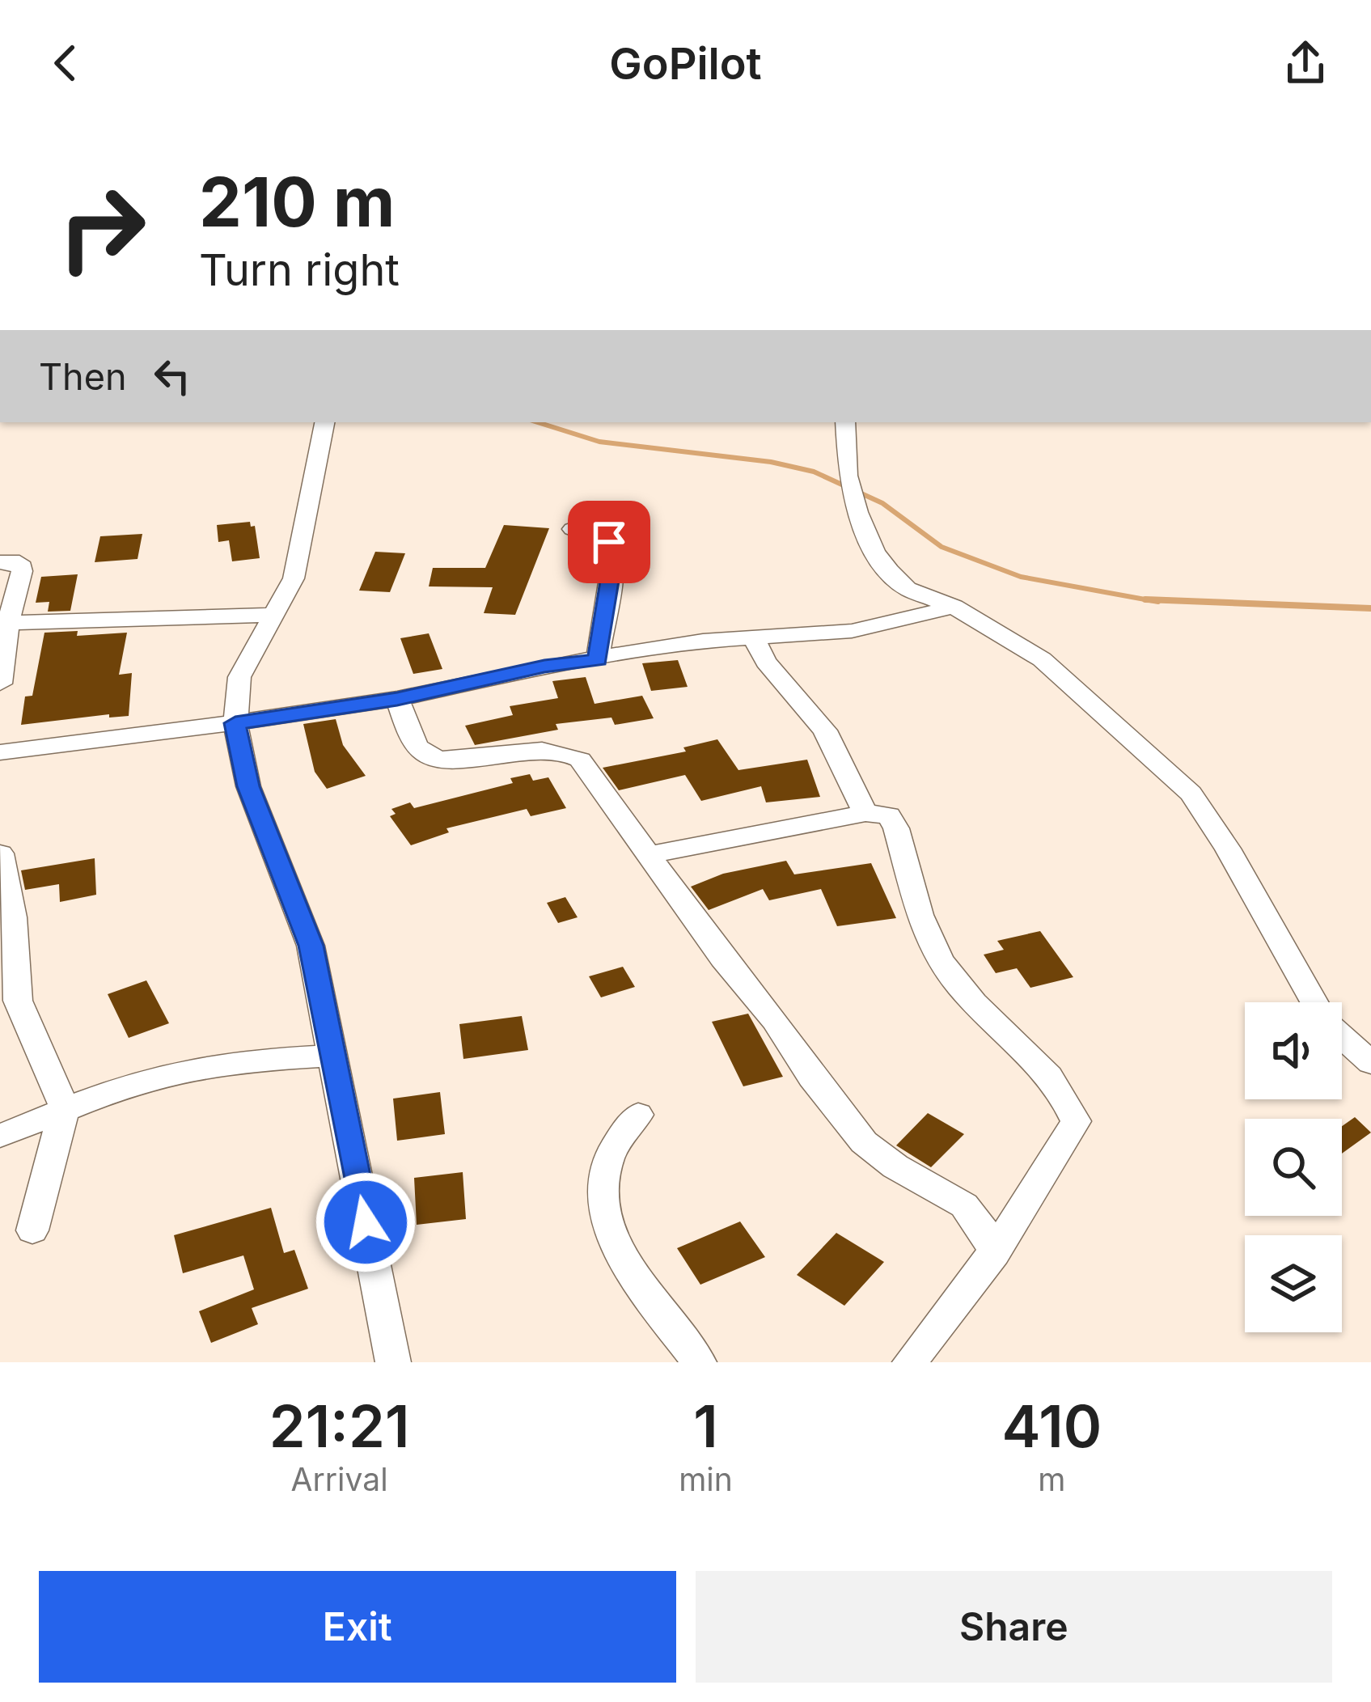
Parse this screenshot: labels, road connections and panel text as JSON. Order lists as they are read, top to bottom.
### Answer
{
  "page": {
    "header": "GoPilot",
    "turn": ["210 m", "Turn right"],
    "then": "Then",
    "eta": [
      "21:21",
      "Arrival",
      "1",
      "min",
      "410",
      "m"
    ],
    "buttons": ["Exit", "Share"]
  }
}
